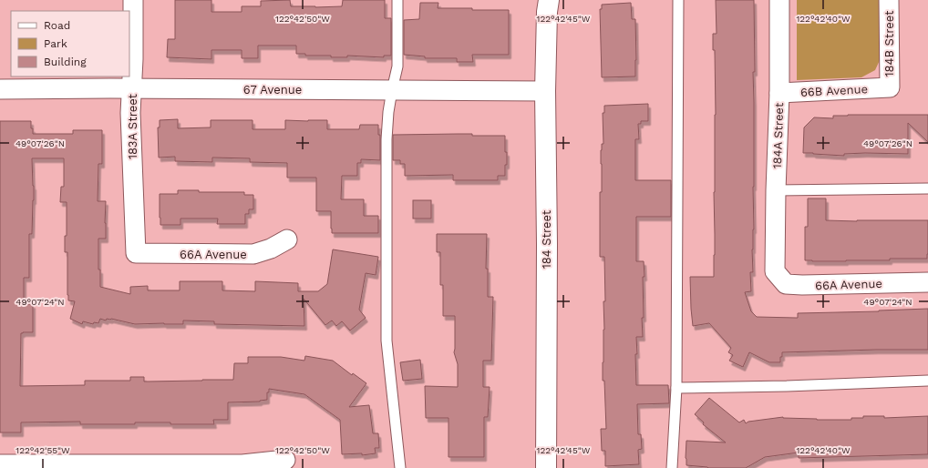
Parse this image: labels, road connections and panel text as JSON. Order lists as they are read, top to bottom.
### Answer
{
  "streets": {
    "main road": ["184 Street"],
    "street": [
      "184B Street",
      "67 Avenue",
      "66B Avenue",
      "183A Street",
      "184A Street",
      "66A Avenue"
    ]
  },
  "crossings": [
    ["184B Street", "66B Avenue"],
    ["67 Avenue", "183A Street"],
    ["67 Avenue", "184 Street"],
    ["66B Avenue", "184A Street"],
    ["183A Street", "66A Avenue"],
    ["184A Street", "66A Avenue"]
  ],
  "legend": ["Road", "Park", "Building"],
  "coordinates": [
    "122°42'50\"W",
    "122°42'45\"W",
    "122°42'40\"W",
    "49°07'26\"N",
    "49°07'24\"N",
    "122°42'55\"W"
  ]
}
